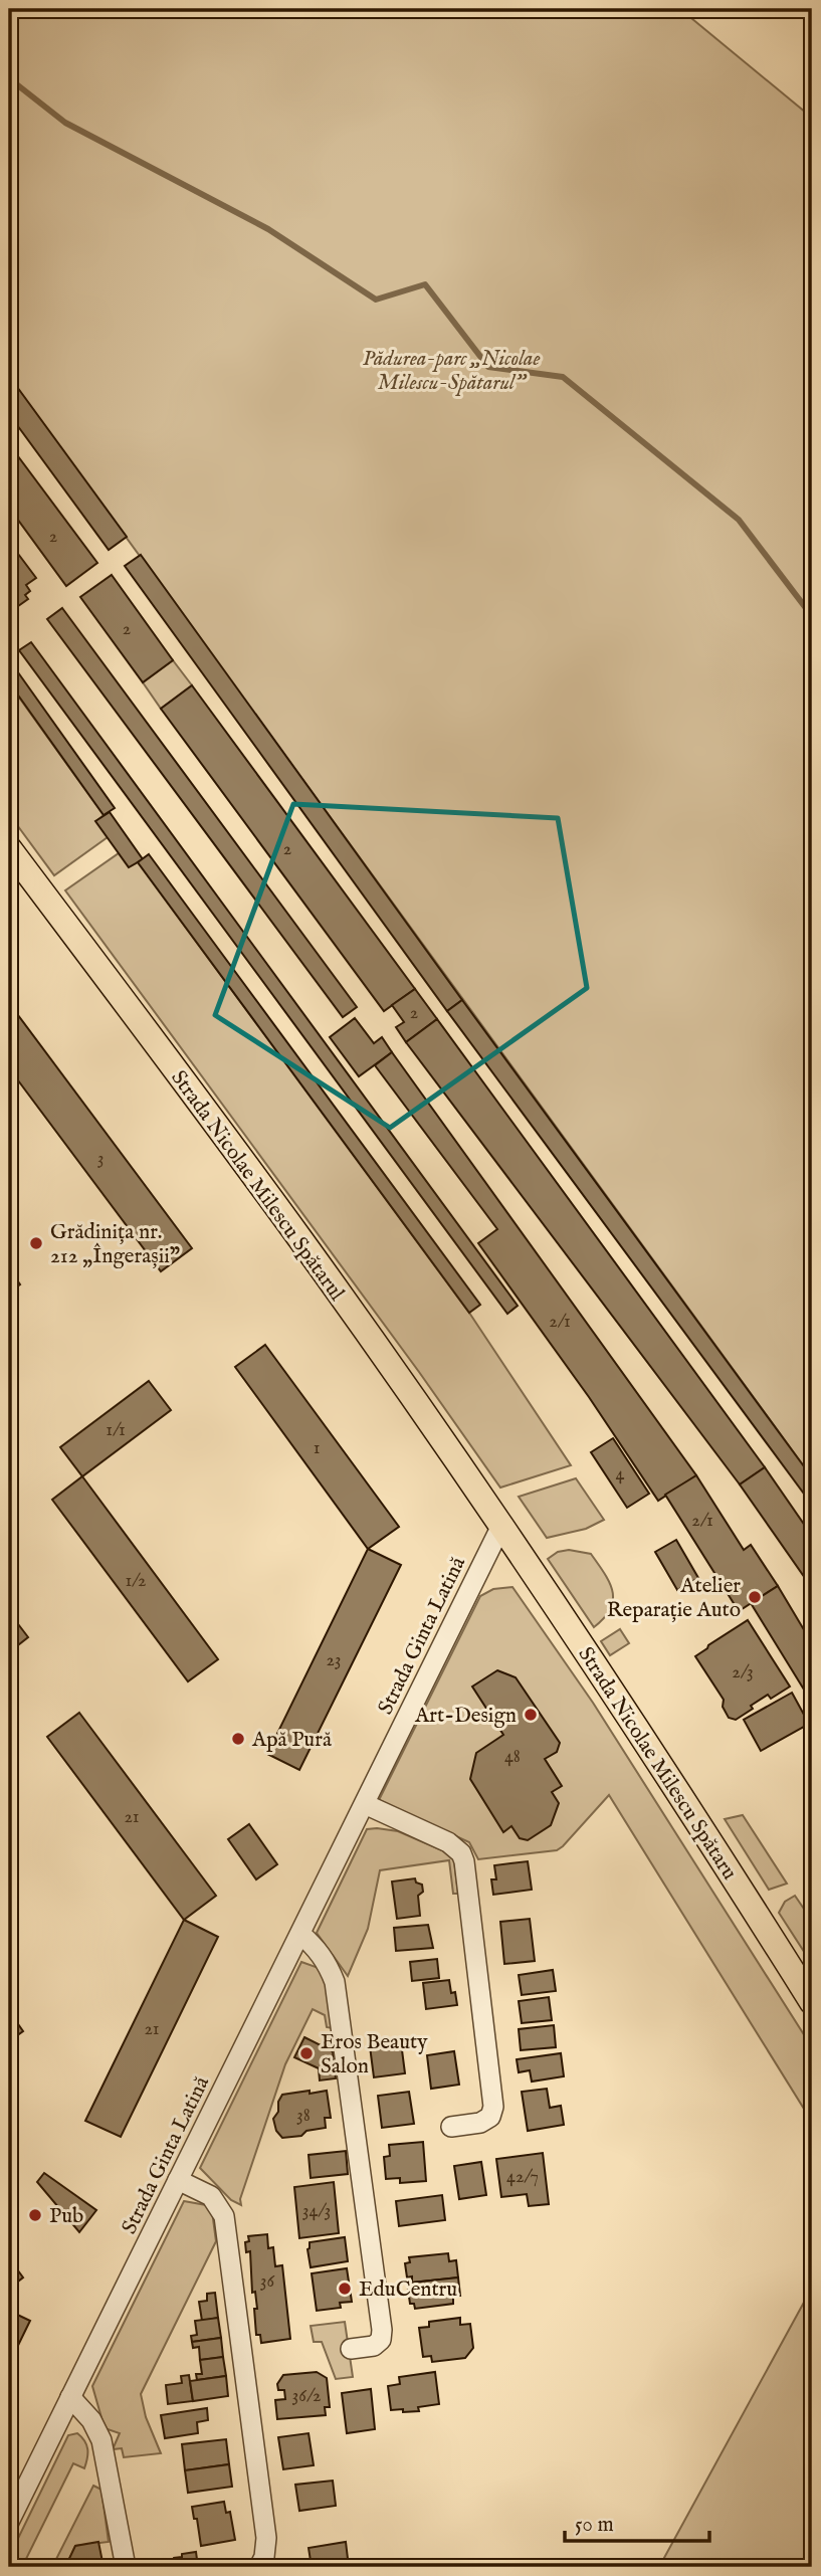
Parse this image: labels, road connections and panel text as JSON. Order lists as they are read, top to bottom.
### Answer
{
  "streets": {
    "main road": ["Strada Nicolae Milescu Spătarul", "Strada Nicolae Milescu Spătaru"],
    "street": ["Strada Ginta Latină"]
  },
  "crossings": [
    ["Strada Nicolae Milescu Spătarul", "Strada Ginta Latină"],
    ["Strada Nicolae Milescu Spătarul", "Strada Nicolae Milescu Spătaru"],
    ["Strada Ginta Latină", "Strada Nicolae Milescu Spătaru"]
  ],
  "parks": ["Pădurea-parc „Nicolae Milescu-Spătarul”"],
  "places": [
    "Grădinița nr. 212 „Îngerașii”",
    "Atelier Reparație Auto",
    "Art-Design",
    "Apă Pură",
    "Eros Beauty Salon",
    "Pub",
    "EduCentru"
  ],
  "house_numbers": [
    "2",
    "2",
    "2",
    "2",
    "3",
    "2/1",
    "1/1",
    "1",
    "4",
    "2/1",
    "1/2",
    "23",
    "2/3",
    "48",
    "21",
    "21",
    "38",
    "42/7",
    "34/3",
    "36",
    "36/2"
  ],
  "scale_bar": "50 m"
}
